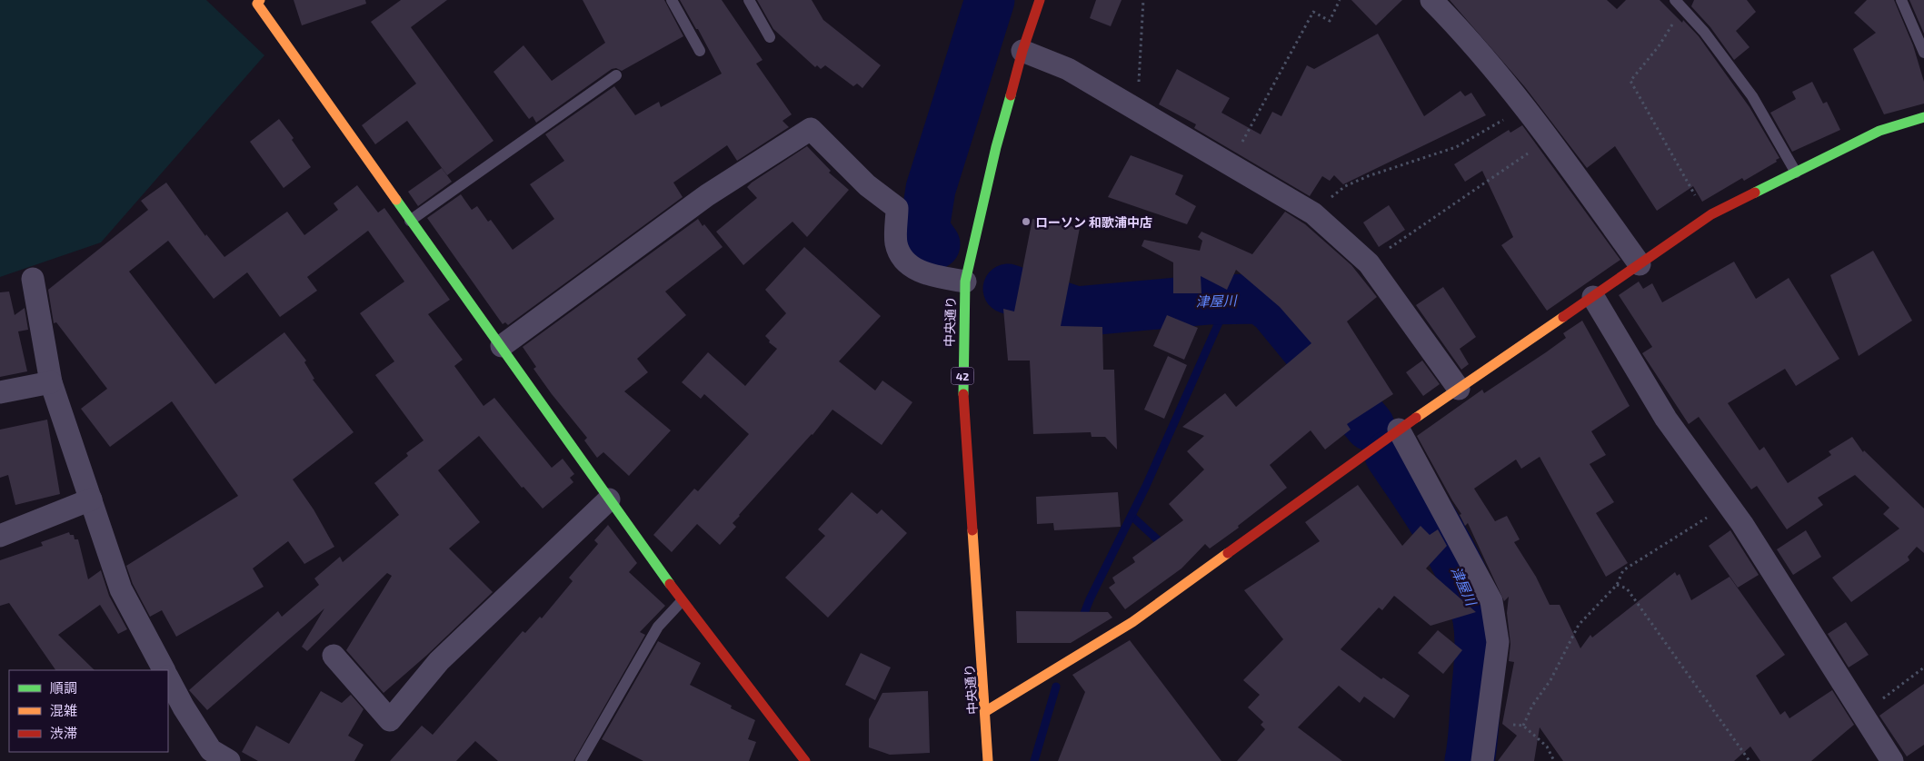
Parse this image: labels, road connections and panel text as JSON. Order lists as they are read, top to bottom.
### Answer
{
  "streets": {
    "main road": ["中央通り", "42"]
  },
  "water": ["津屋川"],
  "places": ["ローソン 和歌浦中店"],
  "legend": ["順調", "混雑", "渋滞"]
}
